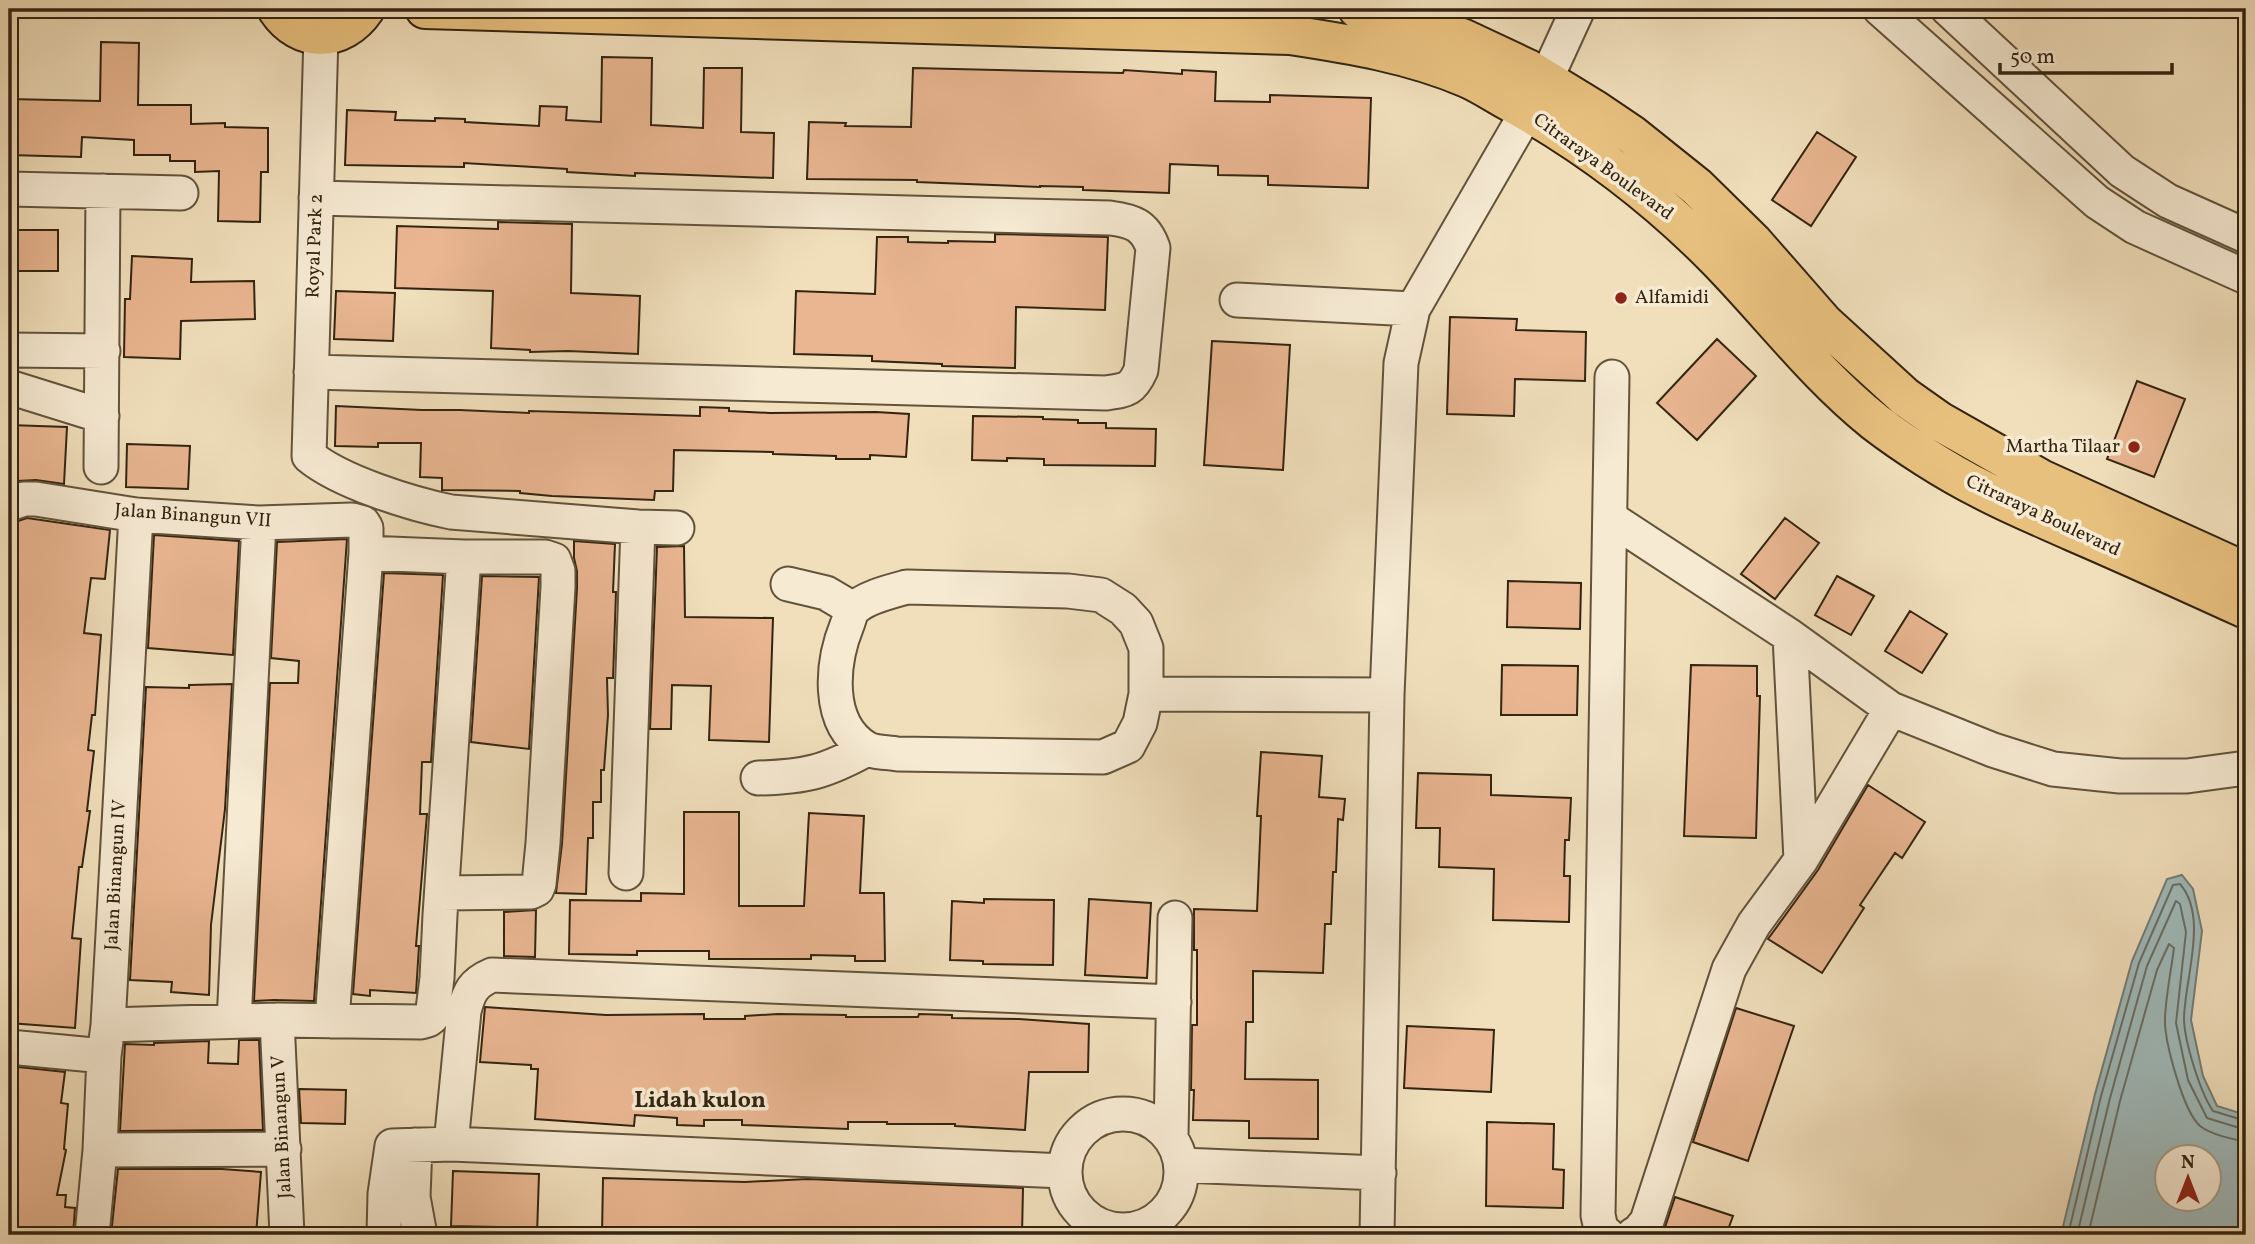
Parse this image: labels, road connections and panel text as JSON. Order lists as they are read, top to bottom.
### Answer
{
  "streets": {
    "main road": ["Citraraya Boulevard"],
    "street": [
      "Royal Park 2",
      "Jalan Binangun VII",
      "Jalan Binangun IV",
      "Jalan Binangun V"
    ]
  },
  "crossings": [
    ["Jalan Binangun VII", "Jalan Binangun IV"]
  ],
  "districts": ["Lidah kulon"],
  "places": ["Alfamidi", "Martha Tilaar"],
  "scale_bar": "50 m",
  "north": "top"
}
